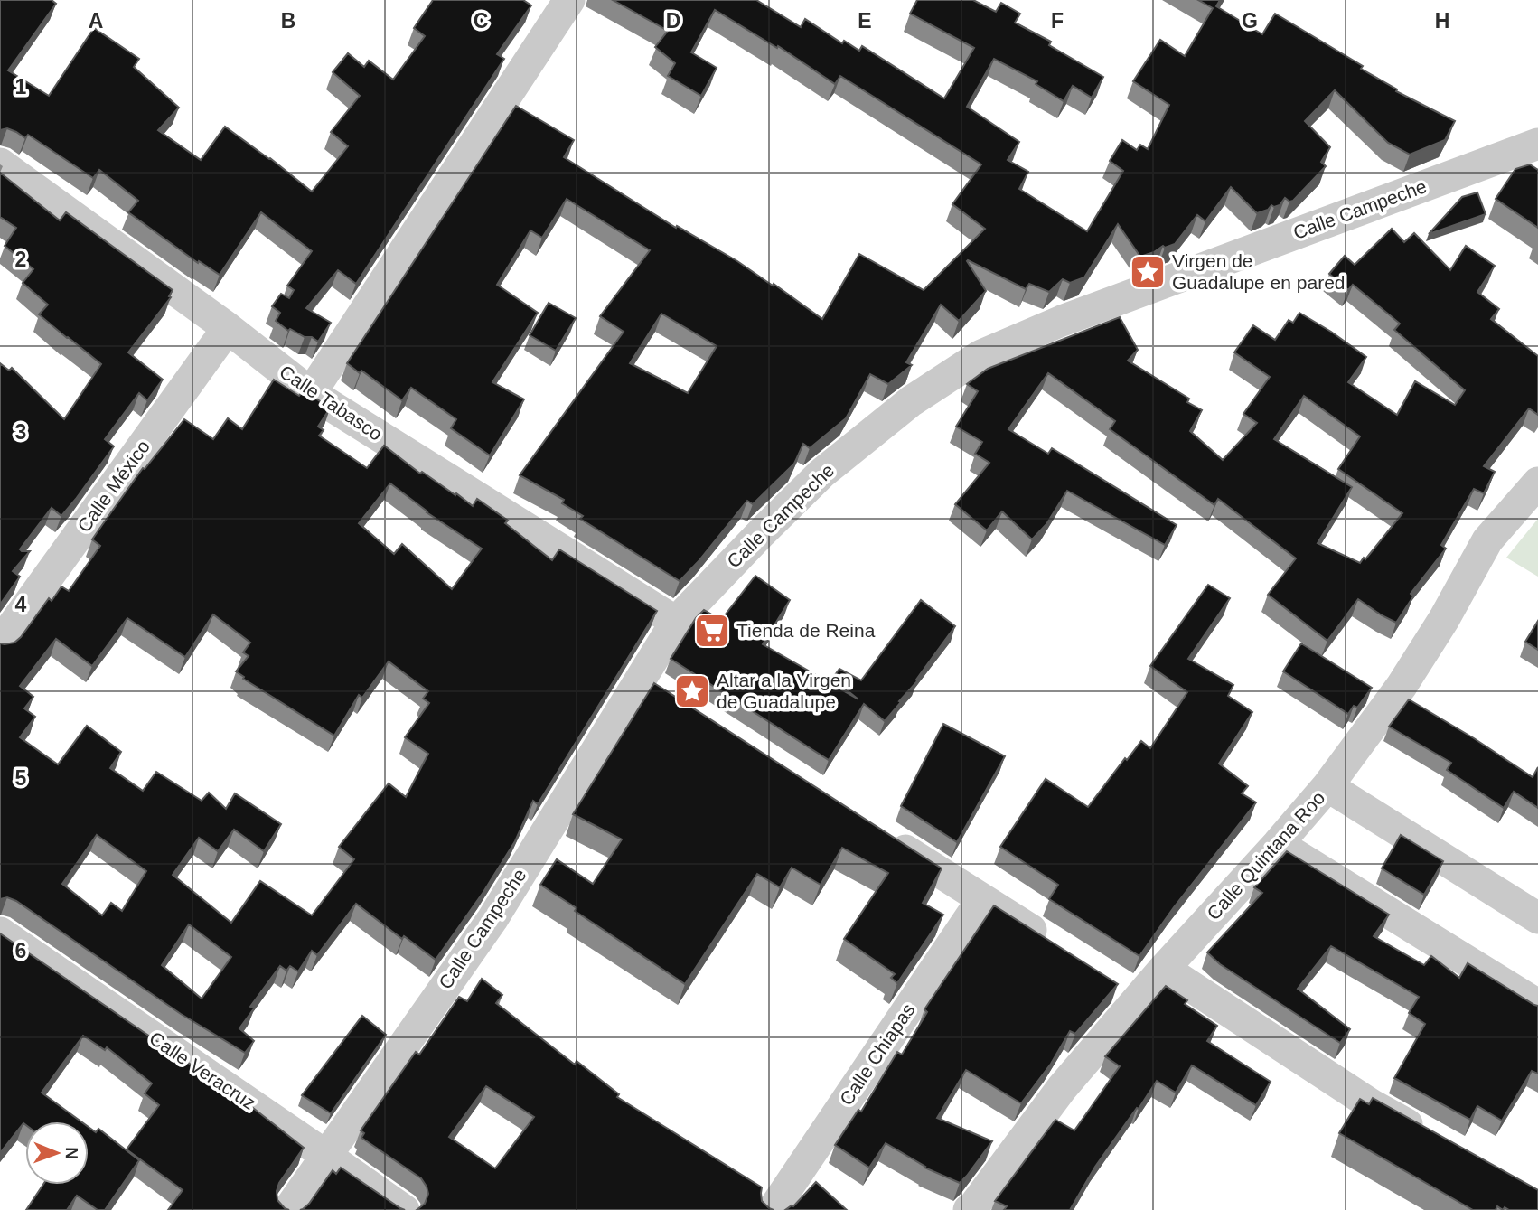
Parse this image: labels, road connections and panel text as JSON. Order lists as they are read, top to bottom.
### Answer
{
  "streets": {
    "street": [
      "Calle Campeche",
      "Calle Tabasco",
      "Calle México",
      "Calle Quintana Roo",
      "Calle Chiapas",
      "Calle Veracruz"
    ]
  },
  "crossings": [
    ["Calle Campeche", "Calle Tabasco"],
    ["Calle Campeche", "Calle Veracruz"],
    ["Calle Tabasco", "Calle México"]
  ],
  "places": {
    "place": ["Virgen de Guadalupe en pared", "Altar a la Virgen de Guadalupe"],
    "supermarket": ["Tienda de Reina"]
  },
  "north": "right",
  "grid": {
    "columns": [
      "A",
      "B",
      "C",
      "D",
      "E",
      "F",
      "G",
      "H"
    ],
    "rows": [
      "1",
      "2",
      "3",
      "4",
      "5",
      "6"
    ]
  }
}
